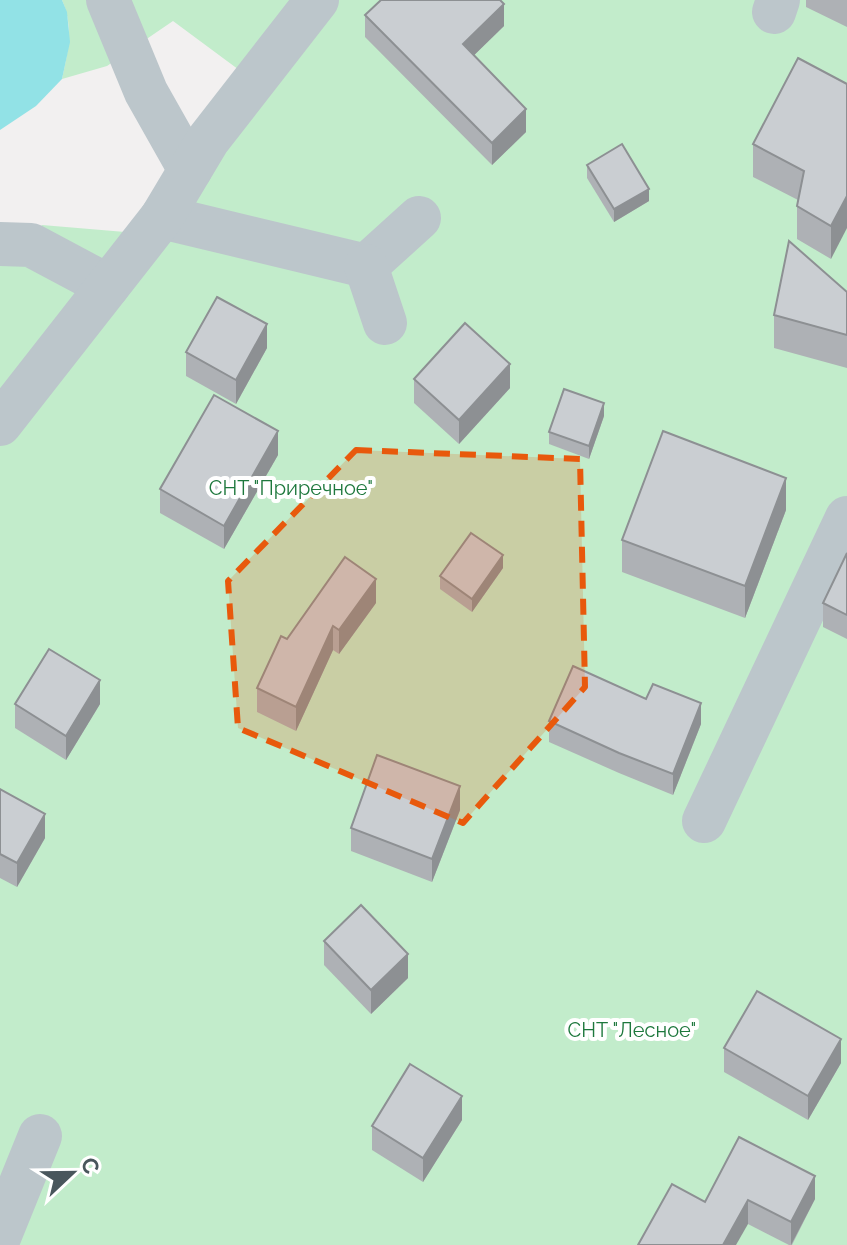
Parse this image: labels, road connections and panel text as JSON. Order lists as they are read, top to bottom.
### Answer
{
  "parks": ["СНТ \"Приречное\"", "СНТ \"Лесное\""],
  "north": "right"
}
